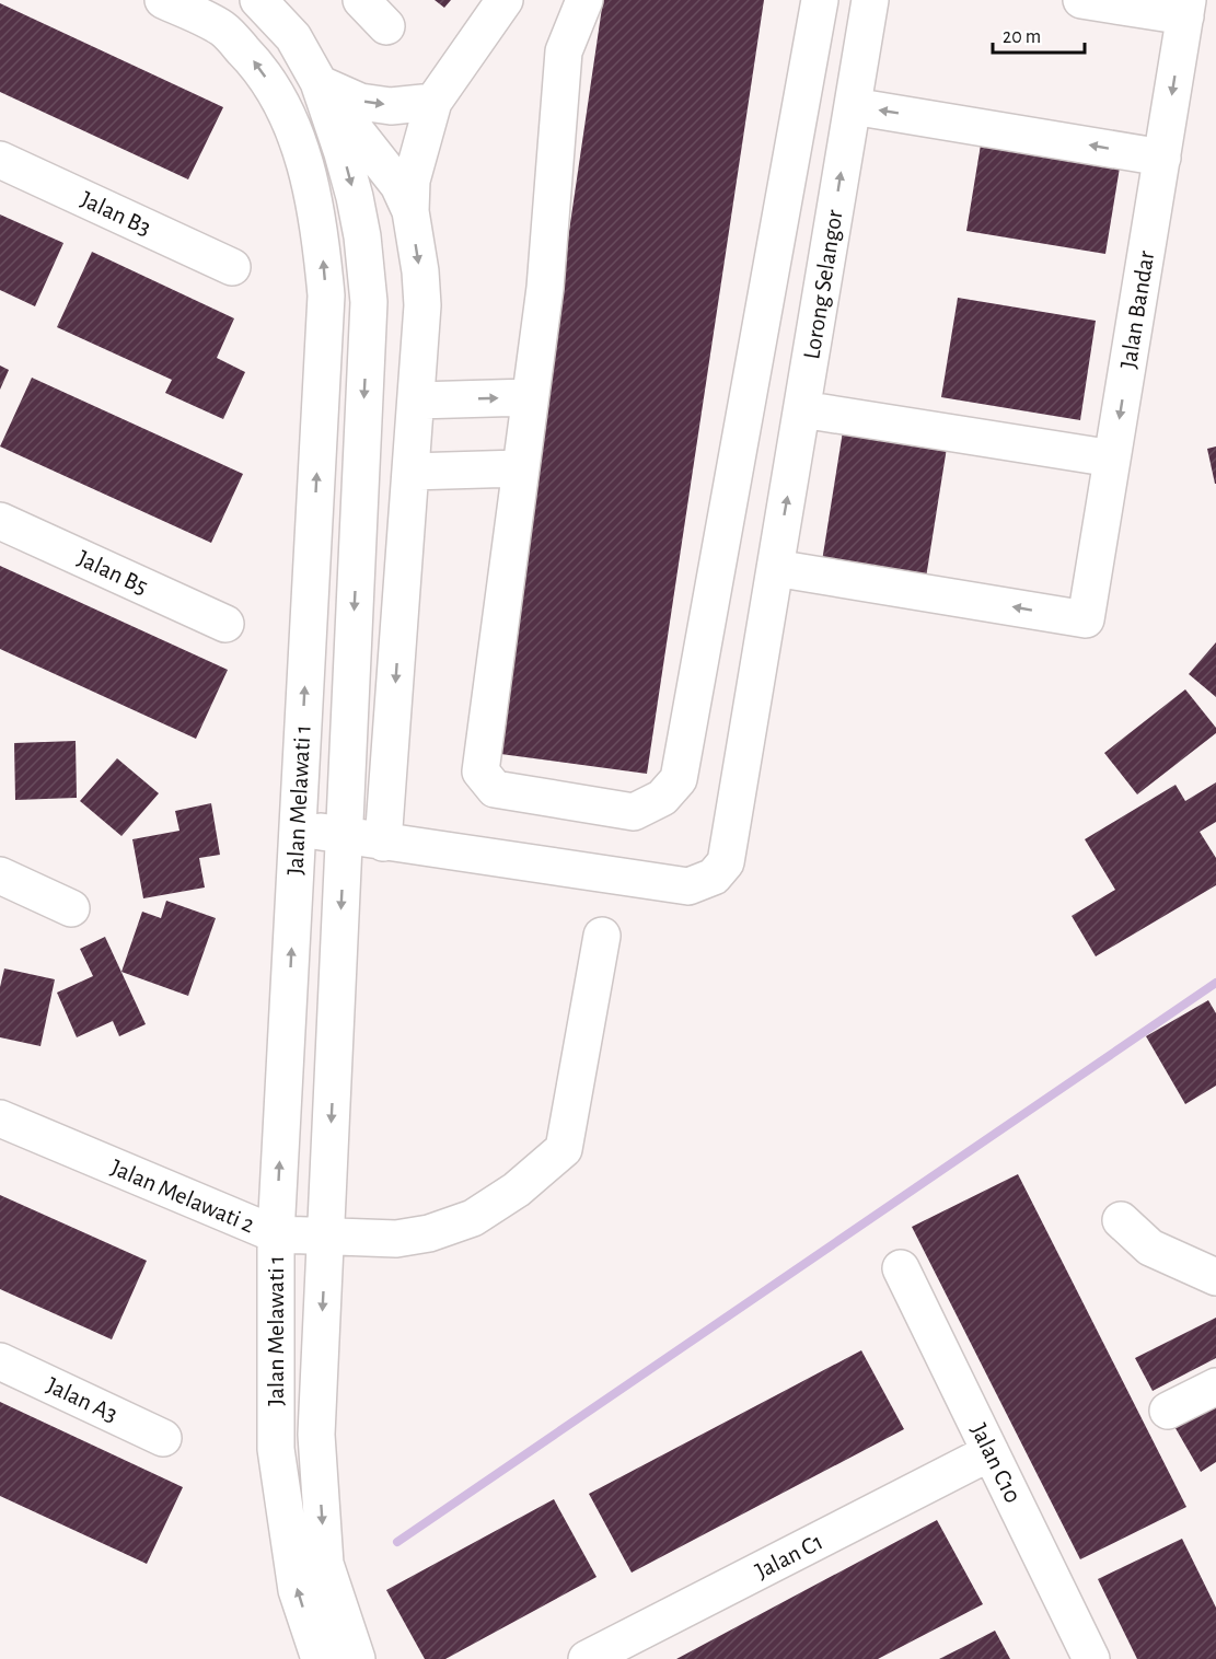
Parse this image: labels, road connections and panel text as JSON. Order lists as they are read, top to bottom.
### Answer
{
  "streets": {
    "street": [
      "Jalan B3",
      "Lorong Selangor",
      "Jalan Bandar",
      "Jalan B5",
      "Jalan Melawati 1",
      "Jalan Melawati 2",
      "Jalan A3",
      "Jalan C10",
      "Jalan C1"
    ]
  },
  "crossings": [
    ["Lorong Selangor", "Jalan Bandar"],
    ["Lorong Selangor", "Jalan Melawati 1"],
    ["Jalan Melawati 1", "Jalan Melawati 2"],
    ["Jalan C10", "Jalan C1"]
  ],
  "scale_bar": "20 m"
}
